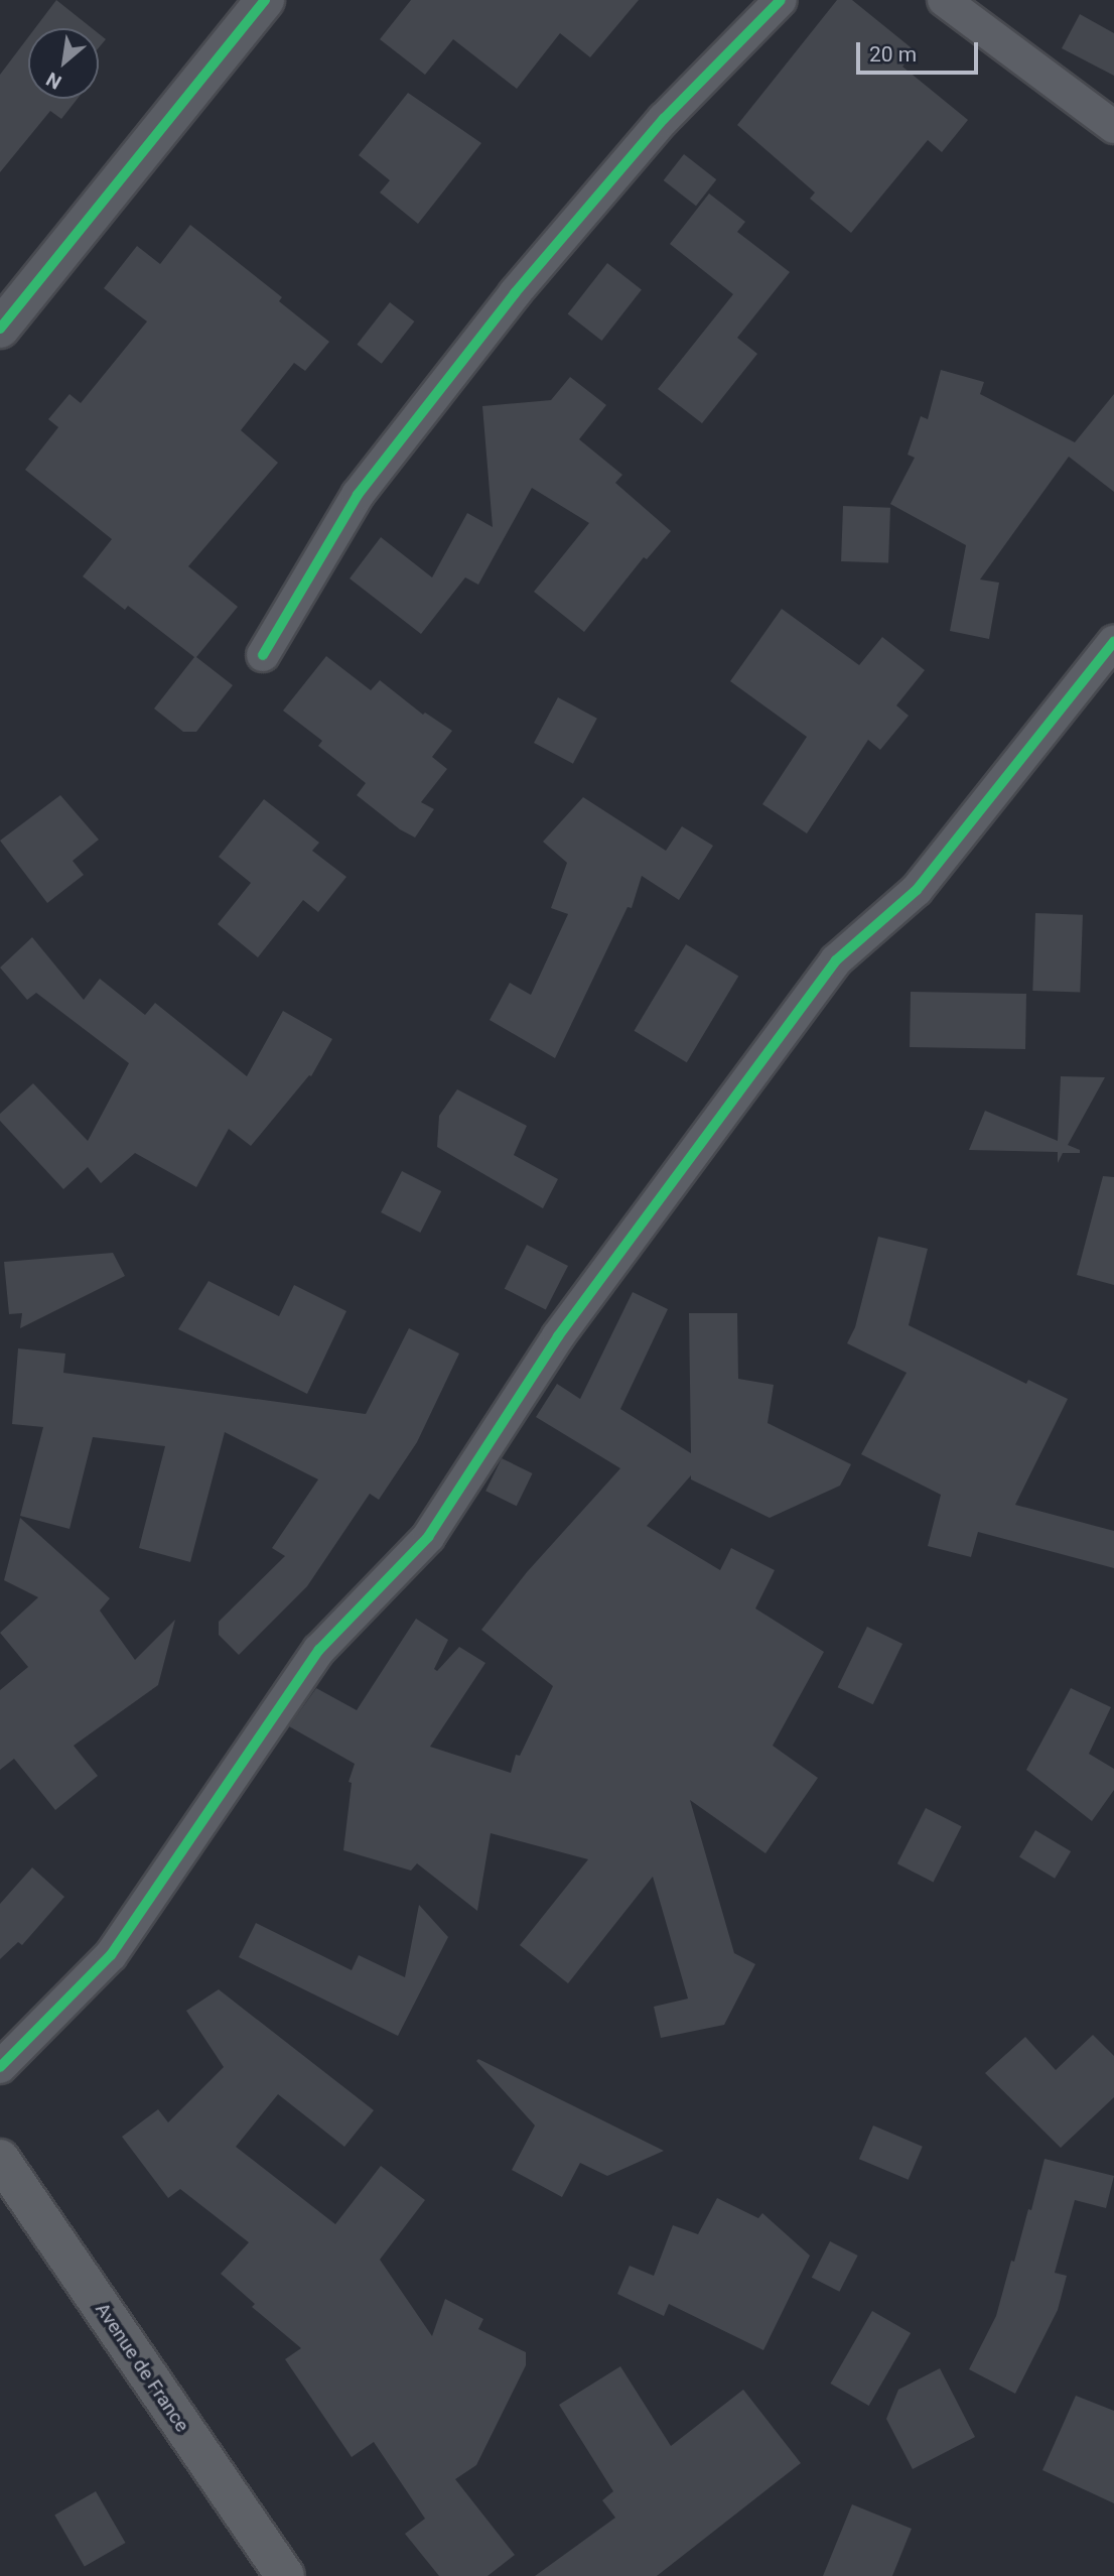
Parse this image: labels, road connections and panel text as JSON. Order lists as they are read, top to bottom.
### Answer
{
  "streets": {
    "main road": ["Avenue de France"]
  },
  "scale_bar": "20 m",
  "north": "bottom left"
}
